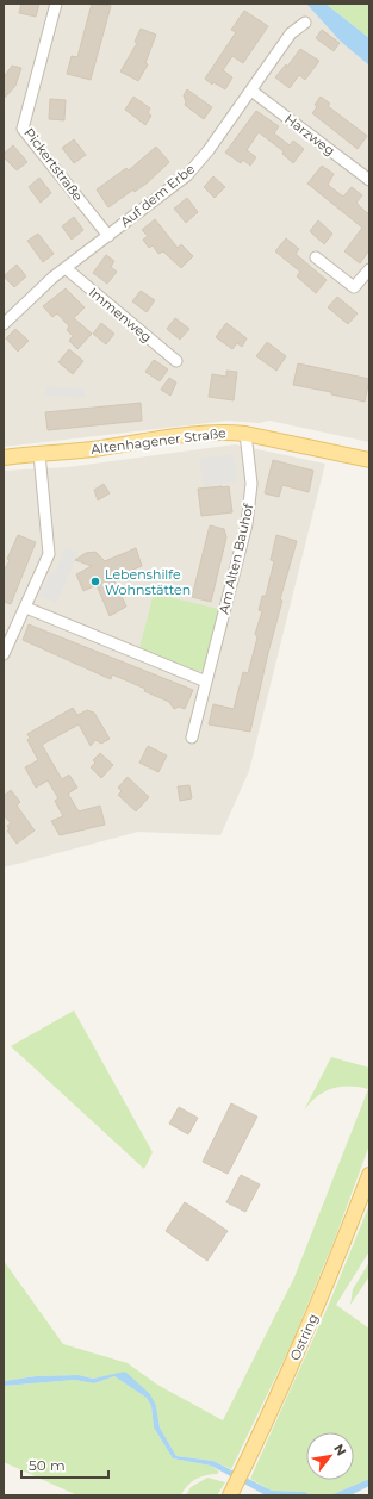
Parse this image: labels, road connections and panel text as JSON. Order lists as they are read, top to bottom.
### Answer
{
  "streets": {
    "main road": ["Altenhagener Straße", "Ostring"],
    "street": [
      "Harzweg",
      "Pickertstraße",
      "Auf dem Erbe",
      "Immenweg",
      "Am Alten Bauhof"
    ]
  },
  "crossings": [
    ["Harzweg", "Auf dem Erbe"],
    ["Pickertstraße", "Auf dem Erbe"],
    ["Auf dem Erbe", "Immenweg"],
    ["Altenhagener Straße", "Am Alten Bauhof"]
  ],
  "places": ["Lebenshilfe Wohnstätten"],
  "scale_bar": "50 m",
  "north": "top right"
}
